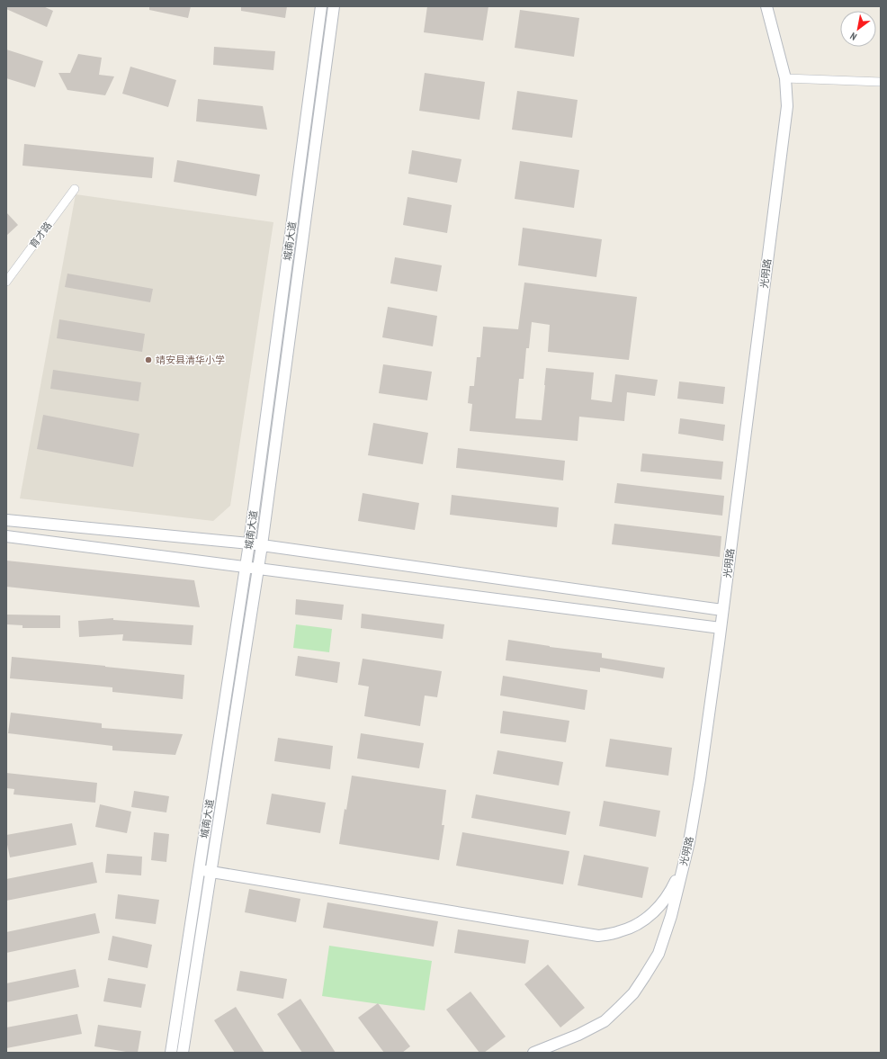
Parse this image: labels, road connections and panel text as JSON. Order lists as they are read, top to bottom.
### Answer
{
  "streets": {
    "main road": ["城南大道", "光明路"],
    "street": ["育才路"]
  },
  "places": ["靖安县清华小学"],
  "north": "bottom left"
}
